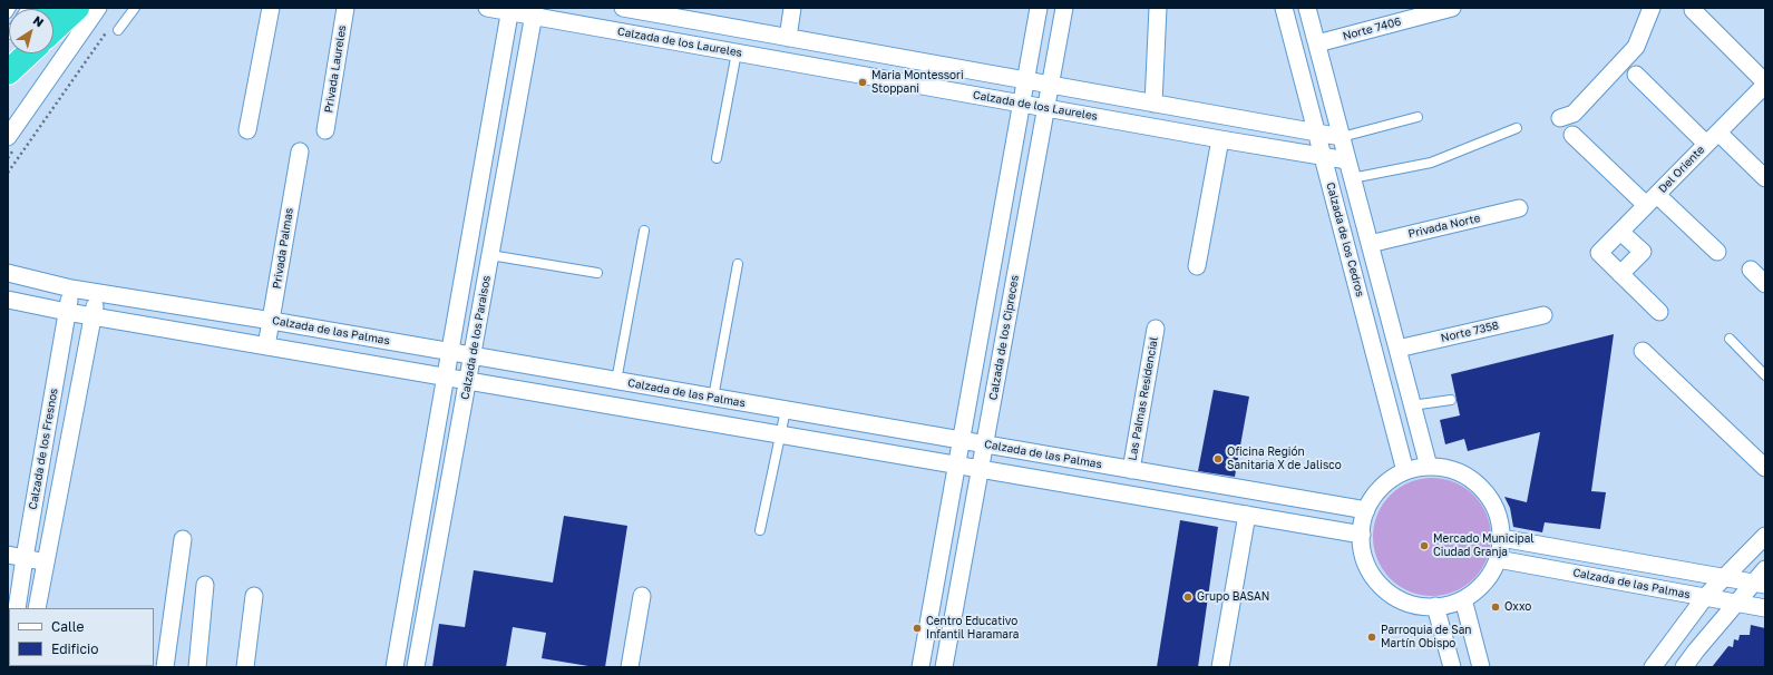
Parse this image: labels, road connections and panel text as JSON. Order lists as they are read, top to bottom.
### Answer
{
  "streets": {
    "street": [
      "Norte 7406",
      "Calzada de los Laureles",
      "Privada Laureles",
      "Del Oriente",
      "Privada Norte",
      "Calzada de los Cedros",
      "Privada Palmas",
      "Calzada de las Palmas",
      "Norte 7358",
      "Calzada de los Paraisos",
      "Calzada de los Cipreces",
      "Las Palmas Residencial",
      "Calzada de los Fresnos"
    ]
  },
  "crossings": [
    ["Norte 7406", "Calzada de los Cedros"],
    ["Calzada de los Laureles", "Calzada de los Cedros"],
    ["Calzada de los Laureles", "Calzada de los Paraisos"],
    ["Calzada de los Laureles", "Calzada de los Cipreces"],
    ["Privada Norte", "Calzada de los Cedros"],
    ["Calzada de los Cedros", "Calzada de las Palmas"],
    ["Calzada de los Cedros", "Norte 7358"],
    ["Privada Palmas", "Calzada de las Palmas"],
    ["Calzada de las Palmas", "Calzada de los Paraisos"],
    ["Calzada de las Palmas", "Calzada de los Cipreces"],
    ["Calzada de las Palmas", "Las Palmas Residencial"],
    ["Calzada de las Palmas", "Calzada de los Fresnos"]
  ],
  "places": [
    "Maria Montessori Stoppani",
    "Oficina Región Sanitaria X de Jalisco",
    "Mercado Municipal Ciudad Granja",
    "Grupo BASAN",
    "Oxxo",
    "Centro Educativo Infantil Haramara",
    "Parroquia de San Martín Obispo"
  ],
  "legend": ["Calle", "Edificio"],
  "north": "top right"
}
